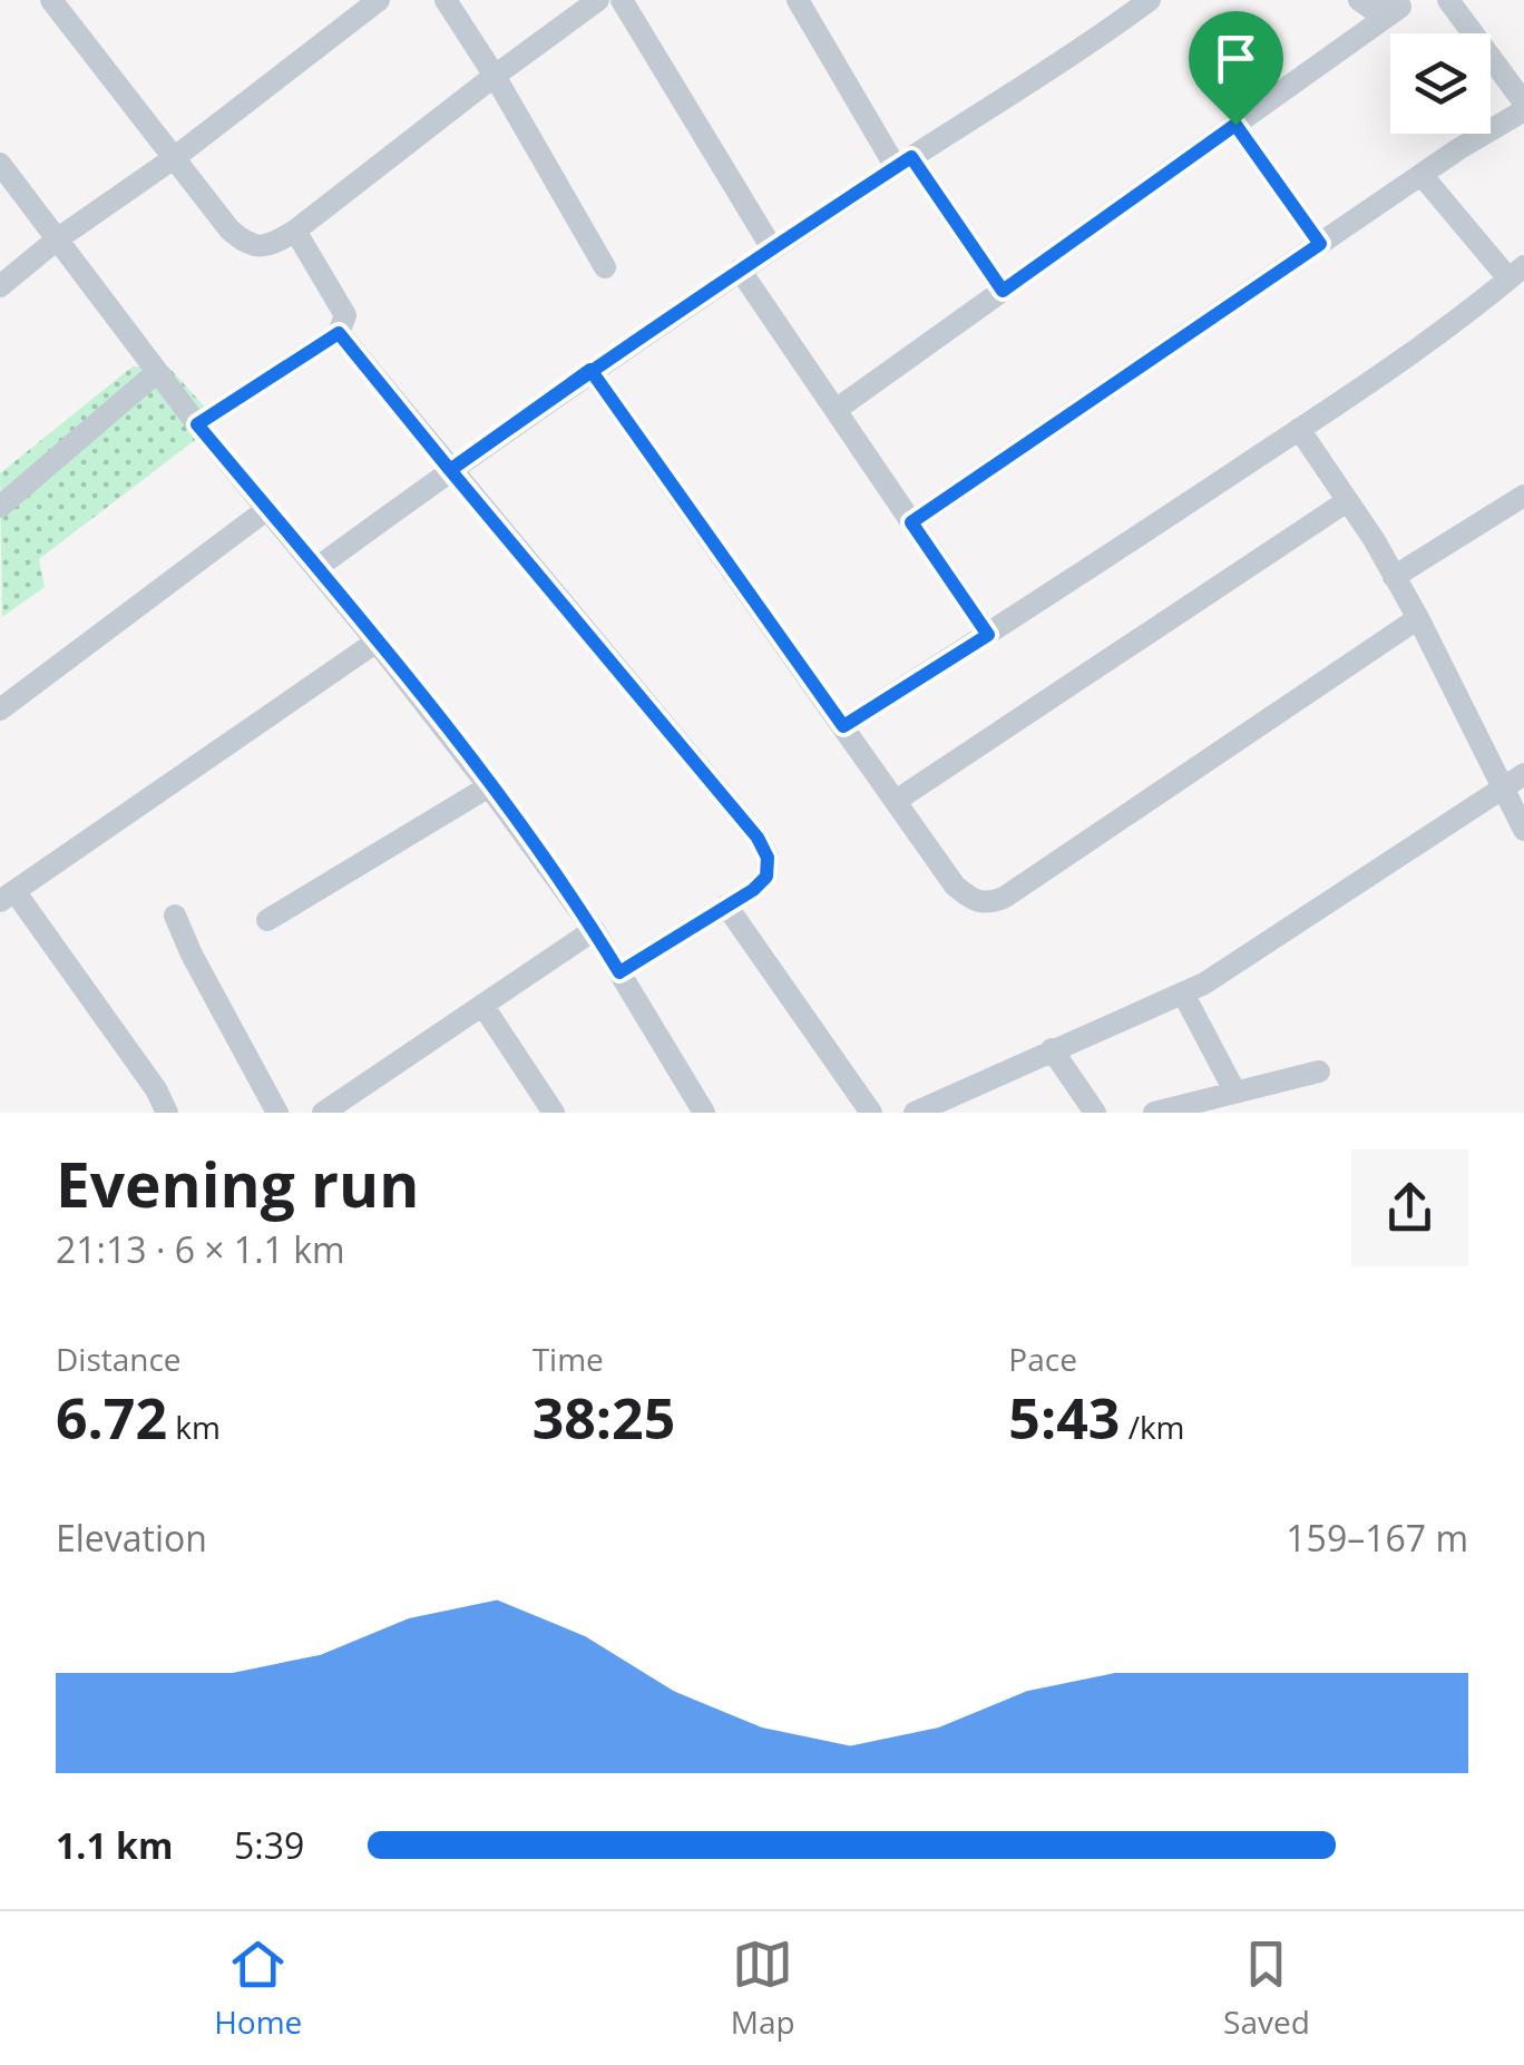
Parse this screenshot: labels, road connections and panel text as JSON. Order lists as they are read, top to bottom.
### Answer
{
  "page": {
    "heading": ["Evening run", "21:13 · 6 × 1.1 km"],
    "stats": [
      ["Distance", "6.72 km"],
      ["Time", "38:25"],
      ["Pace", "5:43 /km"]
    ],
    "chart": ["Elevation", "159–167 m"],
    "list": [
      {
        "name": "1.1 km",
        "note": "5:39"
      }
    ],
    "tabs": ["Home", "Map", "Saved"]
  }
}
